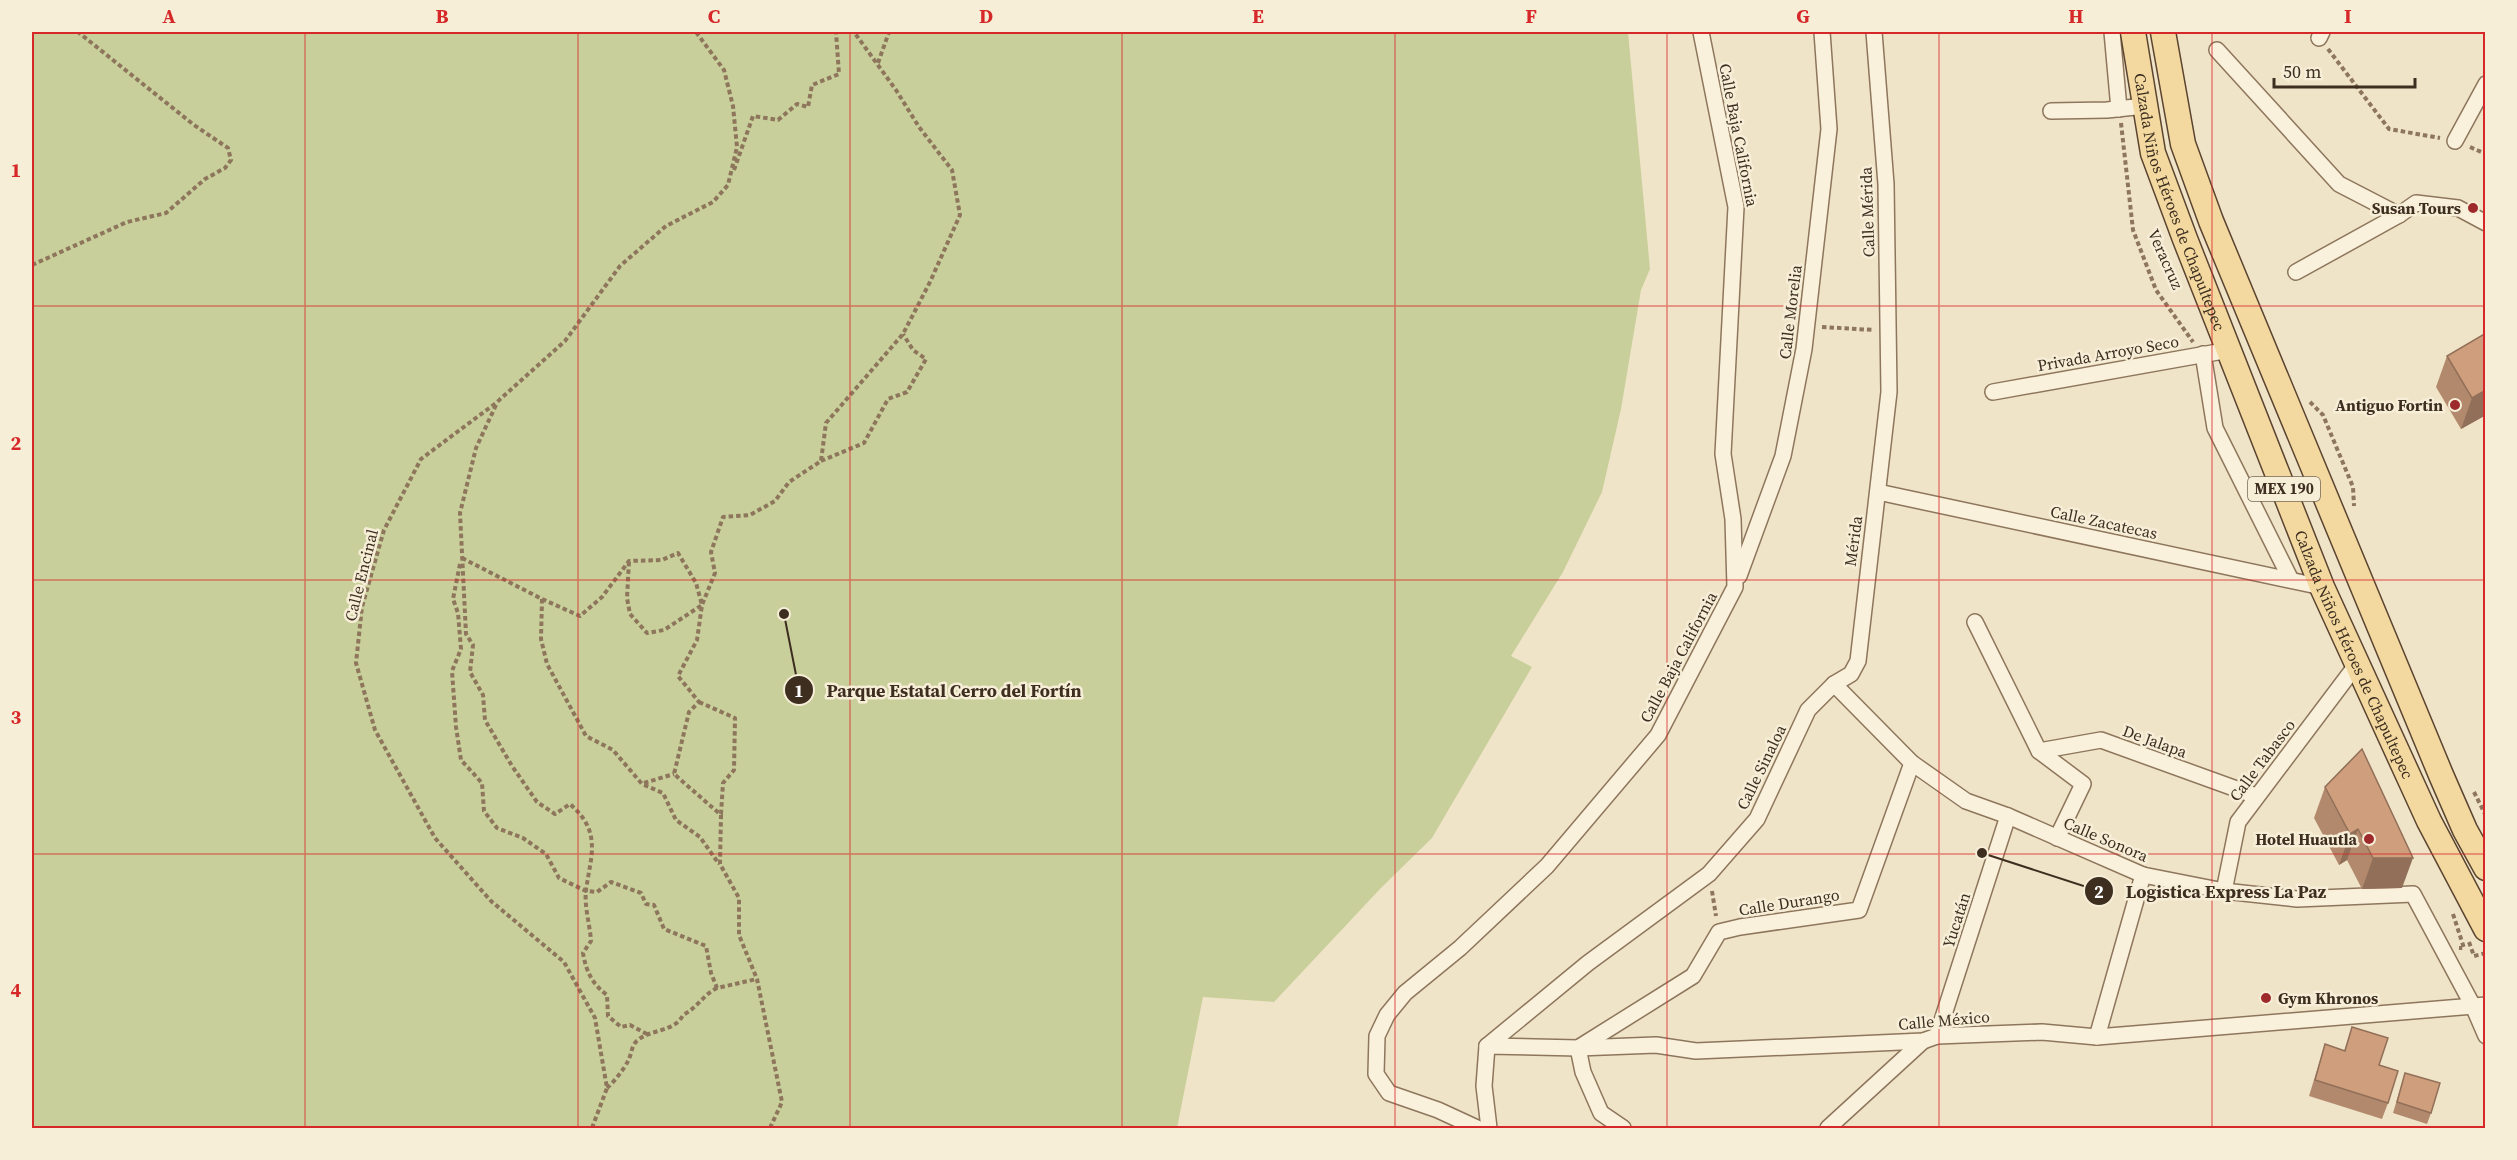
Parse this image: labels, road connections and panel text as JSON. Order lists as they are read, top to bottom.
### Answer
{
  "streets": {
    "main road": ["Calzada Niños Héroes de Chapultepec", "MEX 190"],
    "street": [
      "Calle Baja California",
      "Calle Mérida",
      "Calle Morelia",
      "Privada Arroyo Seco",
      "Calle Zacatecas",
      "Mérida",
      "De Jalapa",
      "Calle Tabasco",
      "Calle Sinaloa",
      "Calle Sonora",
      "Calle Durango",
      "Yucatán",
      "Calle México"
    ],
    "path": ["Veracruz", "Calle Encinal"]
  },
  "crossings": [
    ["Calle Baja California", "Calle Morelia"],
    ["Calzada Niños Héroes de Chapultepec", "Privada Arroyo Seco"],
    ["Calzada Niños Héroes de Chapultepec", "Calle Zacatecas"],
    ["Calzada Niños Héroes de Chapultepec", "Calle Tabasco"],
    ["Calle Mérida", "Mérida"],
    ["Veracruz", "Privada Arroyo Seco"],
    ["Calle Zacatecas", "Mérida"],
    ["Mérida", "Calle Sinaloa"],
    ["Mérida", "Calle Sonora"],
    ["De Jalapa", "Calle Tabasco"],
    ["Calle Tabasco", "Calle Sonora"],
    ["Calle Sinaloa", "Calle Sonora"],
    ["Calle Sinaloa", "Calle México"],
    ["Calle Sonora", "Calle Durango"],
    ["Calle Sonora", "Yucatán"],
    ["Calle Durango", "Calle México"],
    ["Yucatán", "Calle México"]
  ],
  "places": [
    "Susan Tours",
    "Antiguo Fortin",
    "Parque Estatal Cerro del Fortín",
    "Hotel Huautla",
    "Logistica Express La Paz",
    "Gym Khronos"
  ],
  "scale_bar": "50 m",
  "grid": {
    "columns": [
      "A",
      "B",
      "C",
      "D",
      "E",
      "F",
      "G",
      "H",
      "I"
    ],
    "rows": [
      "1",
      "2",
      "3",
      "4"
    ]
  }
}
